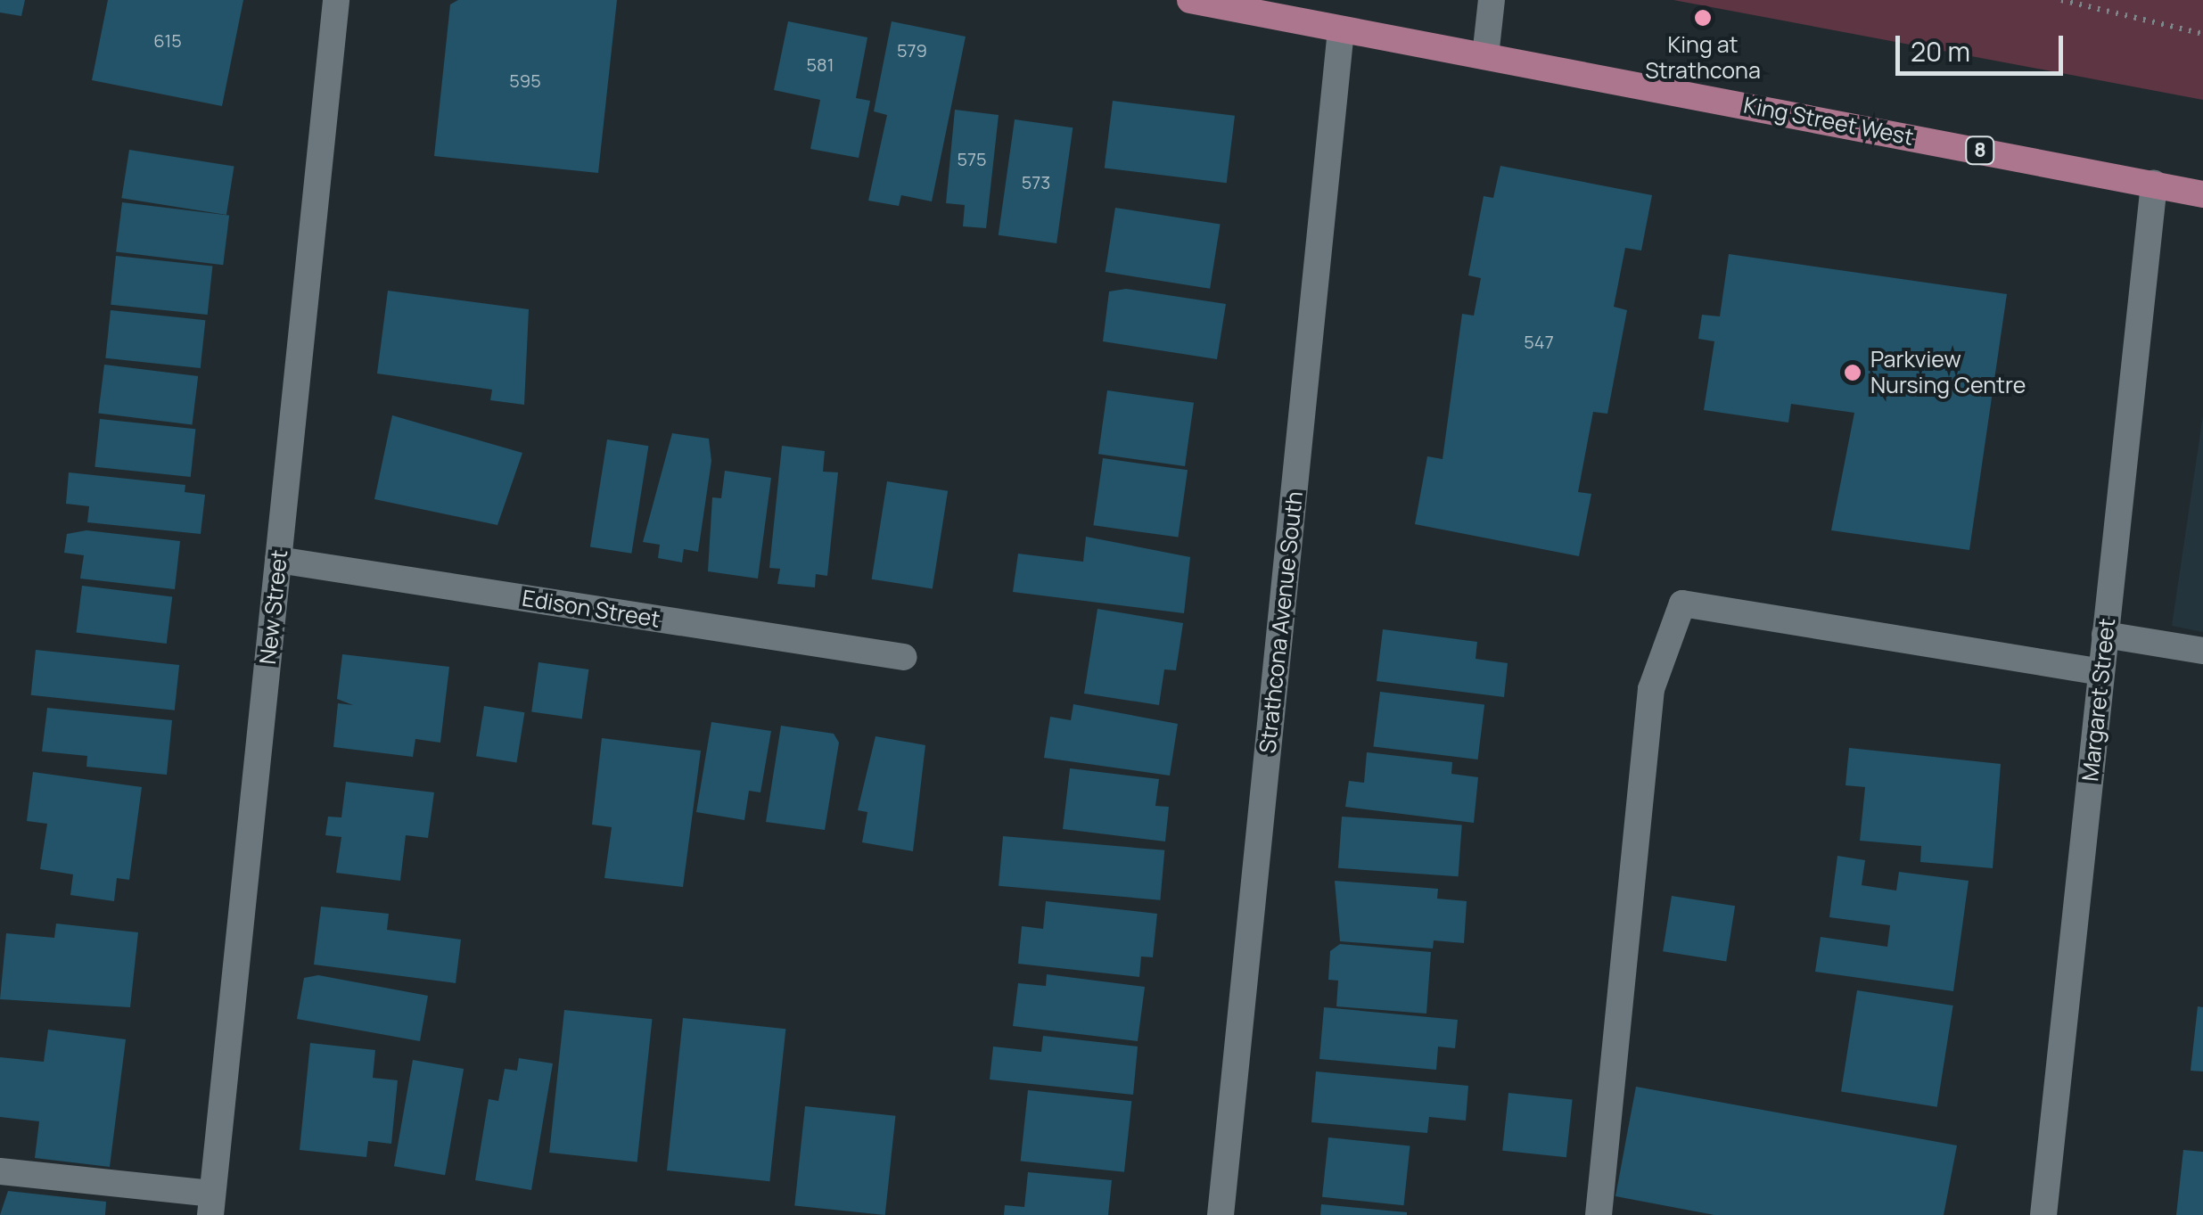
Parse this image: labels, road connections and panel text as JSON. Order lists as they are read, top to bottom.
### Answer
{
  "streets": {
    "main road": ["King Street West", "8"],
    "street": [
      "New Street",
      "Edison Street",
      "Strathcona Avenue South",
      "Margaret Street"
    ]
  },
  "crossings": [
    ["King Street West", "Strathcona Avenue South"],
    ["King Street West", "Margaret Street"],
    ["New Street", "Edison Street"]
  ],
  "places": ["King at Strathcona", "Parkview Nursing Centre"],
  "house_numbers": [
    "615",
    "579",
    "581",
    "595",
    "575",
    "573",
    "547"
  ],
  "scale_bar": "20 m"
}
